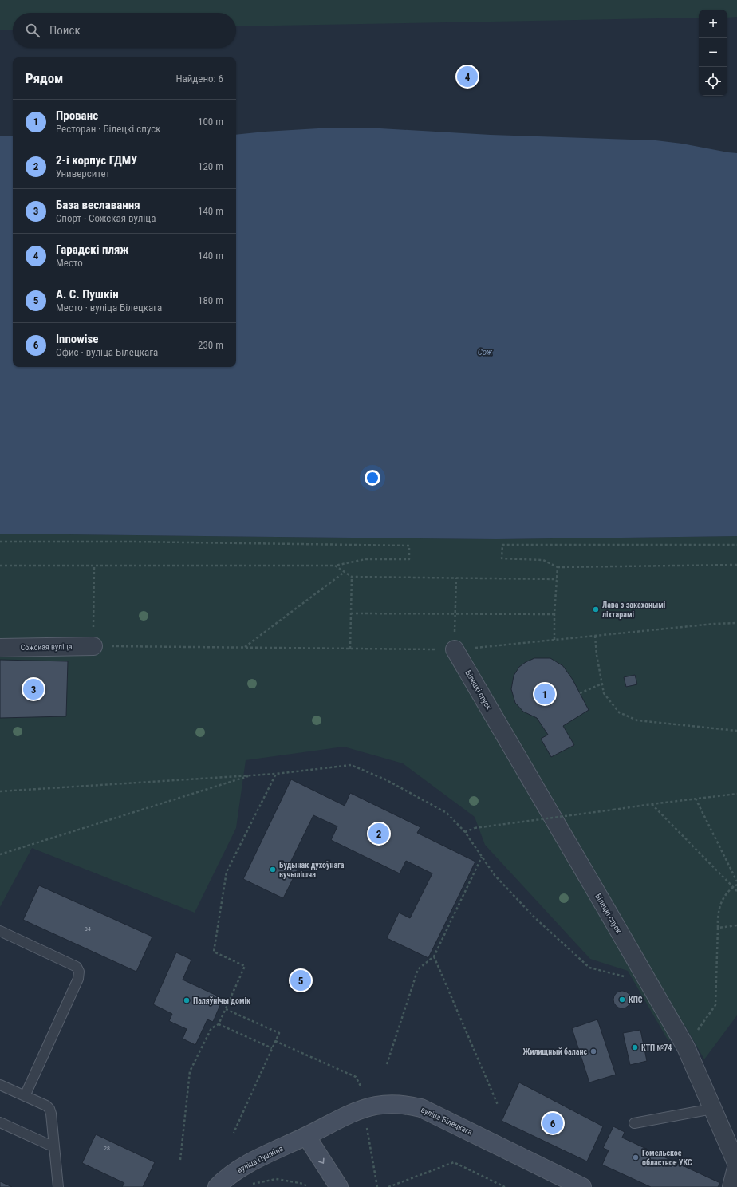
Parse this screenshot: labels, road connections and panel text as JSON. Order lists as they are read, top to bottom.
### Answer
{
  "streets": {
    "street": [
      "Сожская вуліца",
      "Білецкі спуск",
      "вуліца Білецкага",
      "вуліца Пушкіна"
    ]
  },
  "crossings": [
    ["вуліца Білецкага", "вуліца Пушкіна"]
  ],
  "water": ["Сож"],
  "places": [
    "Лава з закаханымі ліхтарамі",
    "Будынак духоўнага вучылішча",
    "КПС",
    "Паляўнічы домік",
    "КТП №74",
    "Жилищный баланс",
    "Гомельское областное УКС"
  ],
  "house_numbers": ["34", "28"],
  "page": {
    "map_buttons": ["+", "−"],
    "search": "Поиск",
    "heading": ["Рядом", "Найдено: 6"],
    "pins": [
      "4",
      "3",
      "1",
      "2",
      "5",
      "6"
    ],
    "list": [
      {
        "mark": "1",
        "name": "Прованс",
        "note": "Ресторан · Білецкі спуск",
        "value": "100 m"
      },
      {
        "mark": "2",
        "name": "2-і корпус ГДМУ",
        "note": "Университет",
        "value": "120 m"
      },
      {
        "mark": "3",
        "name": "База веславання",
        "note": "Спорт · Сожская вуліца",
        "value": "140 m"
      },
      {
        "mark": "4",
        "name": "Гарадскі пляж",
        "note": "Место",
        "value": "140 m"
      },
      {
        "mark": "5",
        "name": "А. С. Пушкін",
        "note": "Место · вуліца Білецкага",
        "value": "180 m"
      },
      {
        "mark": "6",
        "name": "Innowise",
        "note": "Офис · вуліца Білецкага",
        "value": "230 m"
      }
    ]
  }
}
